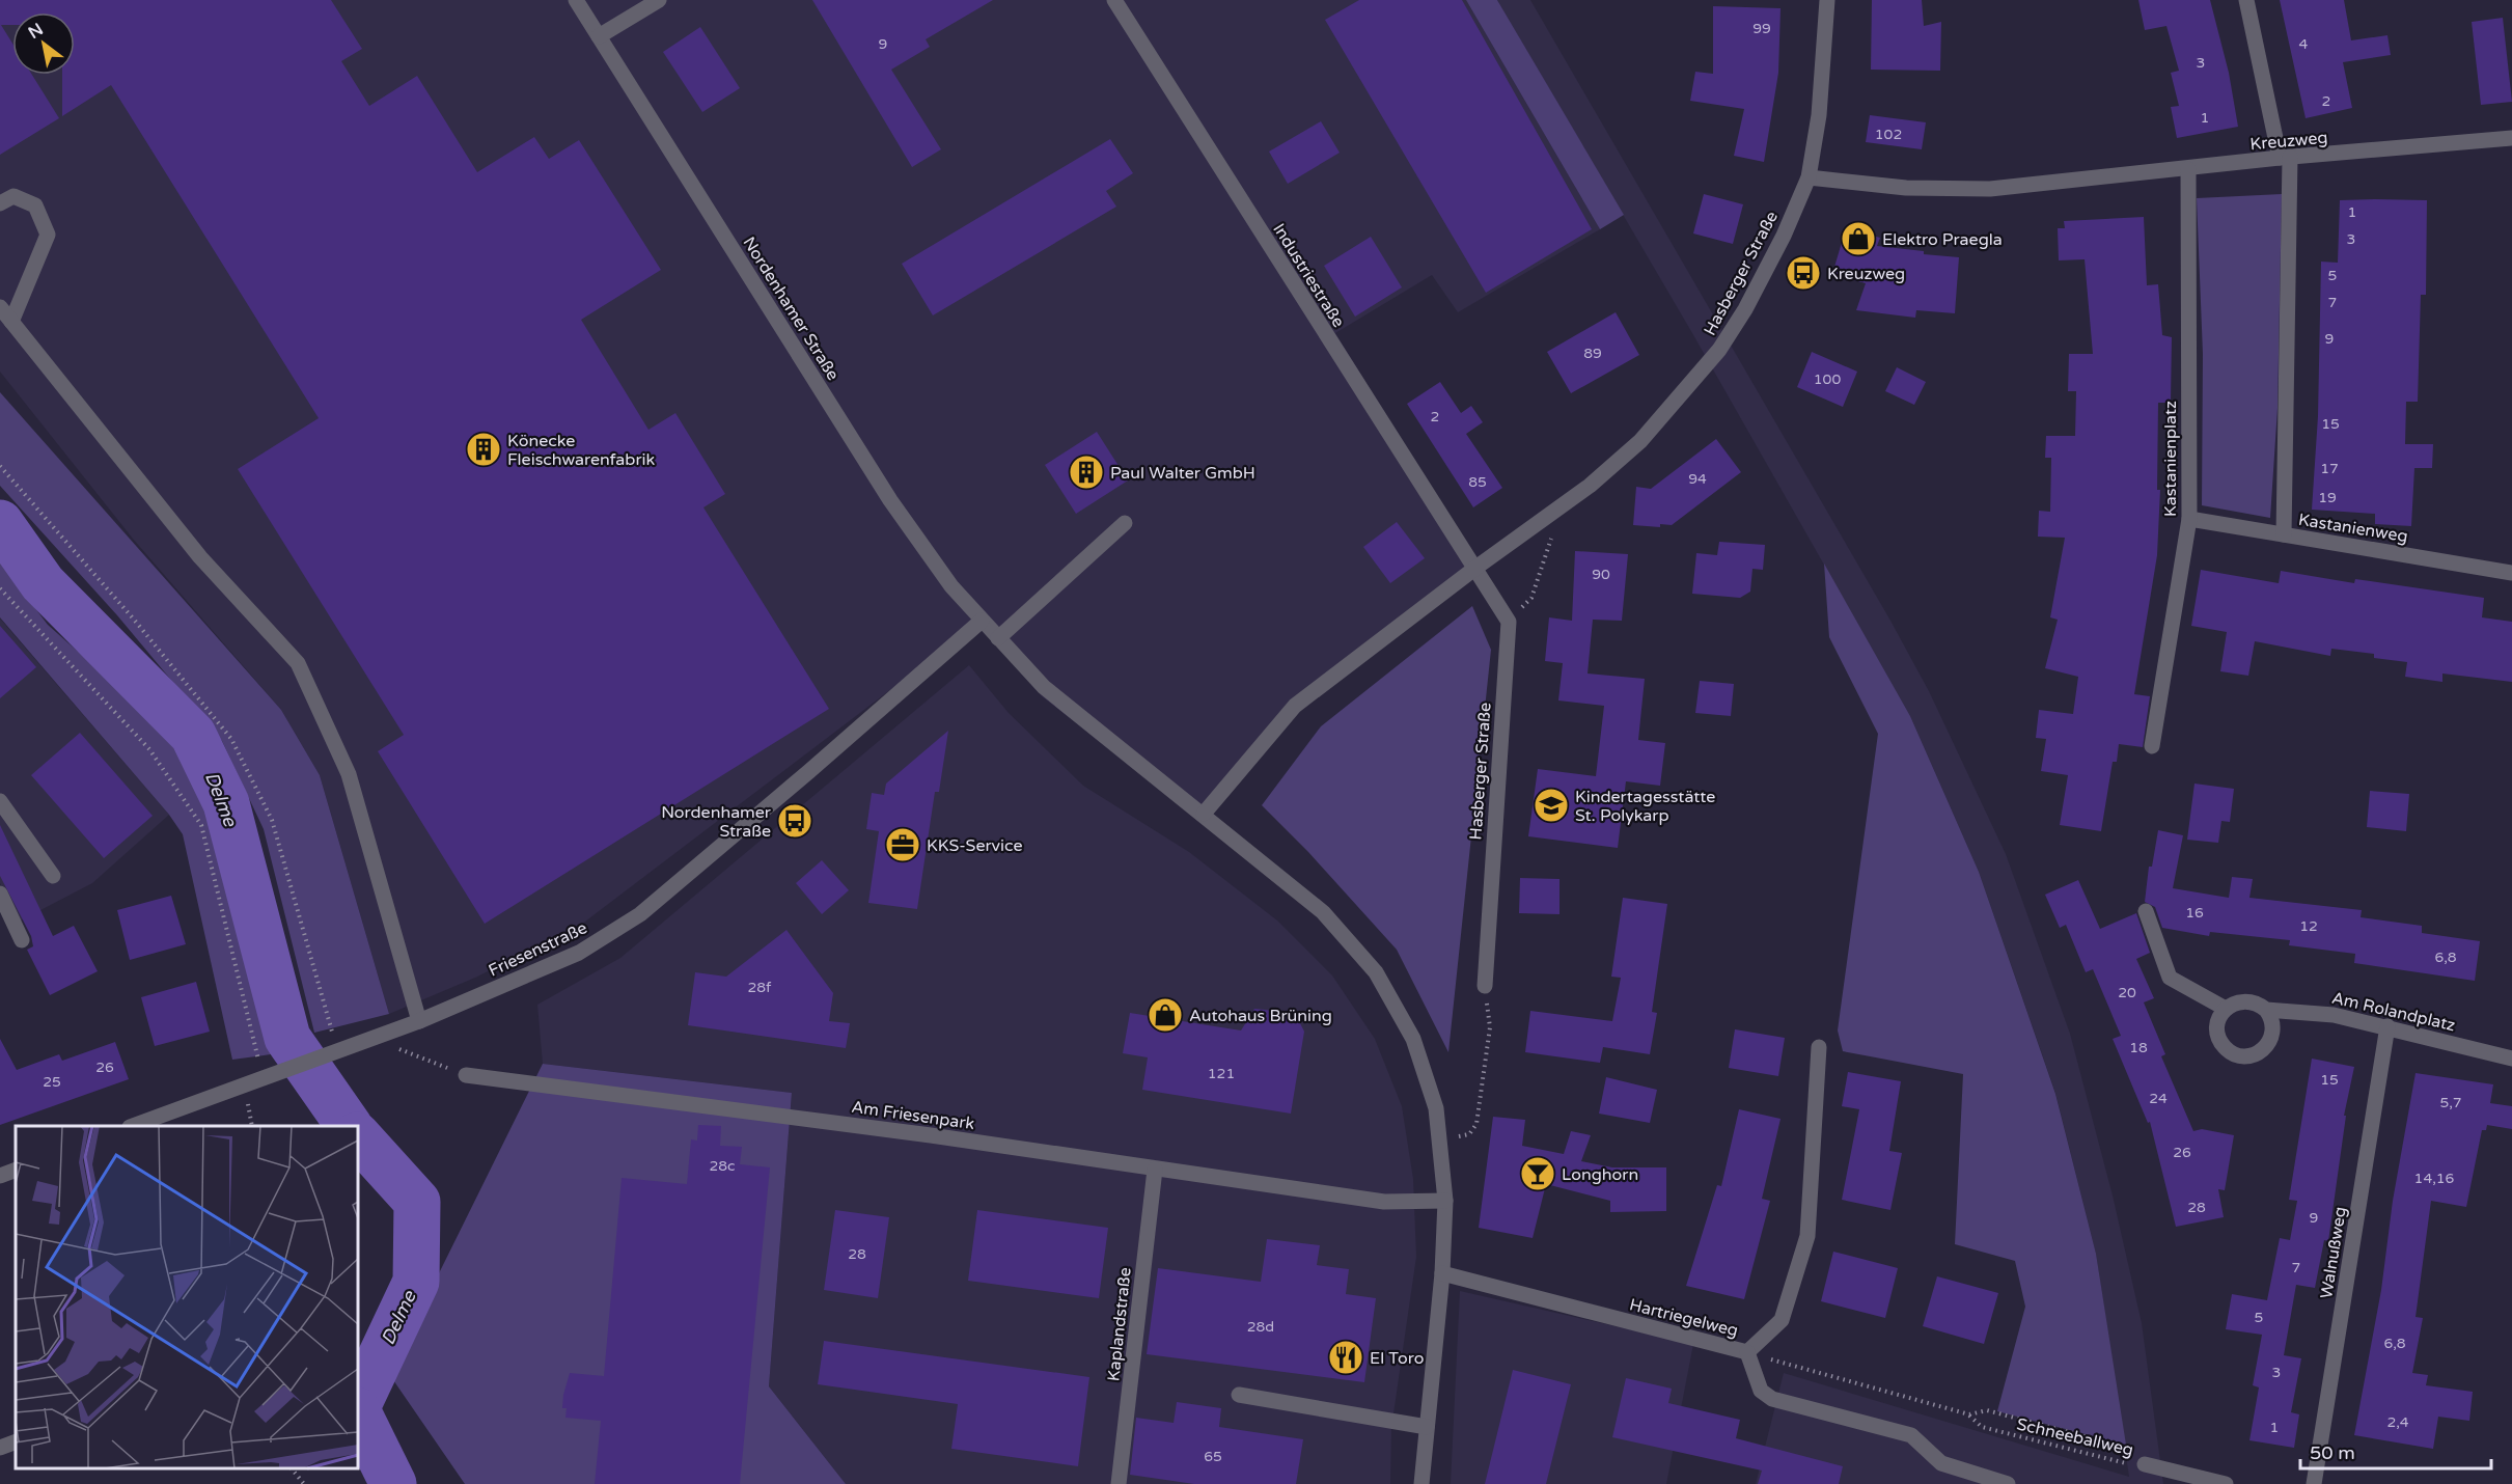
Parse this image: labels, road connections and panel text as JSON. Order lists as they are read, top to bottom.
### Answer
{
  "streets": {
    "street": [
      "Kreuzweg",
      "Hasberger Straße",
      "Industriestraße",
      "Nordenhamer Straße",
      "Kastanienplatz",
      "Kastanienweg",
      "Friesenstraße",
      "Am Rolandplatz",
      "Am Friesenpark",
      "Walnußweg",
      "Hartriegelweg",
      "Kaplandstraße"
    ],
    "path": ["Schneeballweg"]
  },
  "crossings": [
    ["Kreuzweg", "Hasberger Straße"],
    ["Kreuzweg", "Kastanienplatz"],
    ["Hasberger Straße", "Industriestraße"],
    ["Hasberger Straße", "Nordenhamer Straße"],
    ["Nordenhamer Straße", "Friesenstraße"],
    ["Nordenhamer Straße", "Am Friesenpark"],
    ["Nordenhamer Straße", "Hartriegelweg"],
    ["Kastanienplatz", "Kastanienweg"],
    ["Am Rolandplatz", "Walnußweg"],
    ["Am Friesenpark", "Kaplandstraße"],
    ["Hartriegelweg", "Schneeballweg"]
  ],
  "water": ["Delme"],
  "places": {
    "shop": ["Elektro Praegla", "Autohaus Brüning"],
    "bus stop": ["Kreuzweg", "Nordenhamer Straße"],
    "building": ["Könecke Fleischwarenfabrik", "Paul Walter GmbH"],
    "school or university": ["Kindertagesstätte St. Polykarp"],
    "office": ["KKS-Service"],
    "bar": ["Longhorn"],
    "restaurant": ["El Toro"]
  },
  "house_numbers": [
    "99",
    "9",
    "4",
    "3",
    "2",
    "1",
    "102",
    "1",
    "3",
    "5",
    "7",
    "9",
    "89",
    "100",
    "2",
    "15",
    "17",
    "94",
    "85",
    "19",
    "90",
    "16",
    "12",
    "6,8",
    "28f",
    "20",
    "18",
    "26",
    "121",
    "15",
    "25",
    "24",
    "5,7",
    "26",
    "28c",
    "14,16",
    "28",
    "9",
    "28",
    "7",
    "5",
    "28d",
    "6,8",
    "3",
    "2,4",
    "1",
    "65"
  ],
  "scale_bar": "50 m",
  "north": "top left"
}
